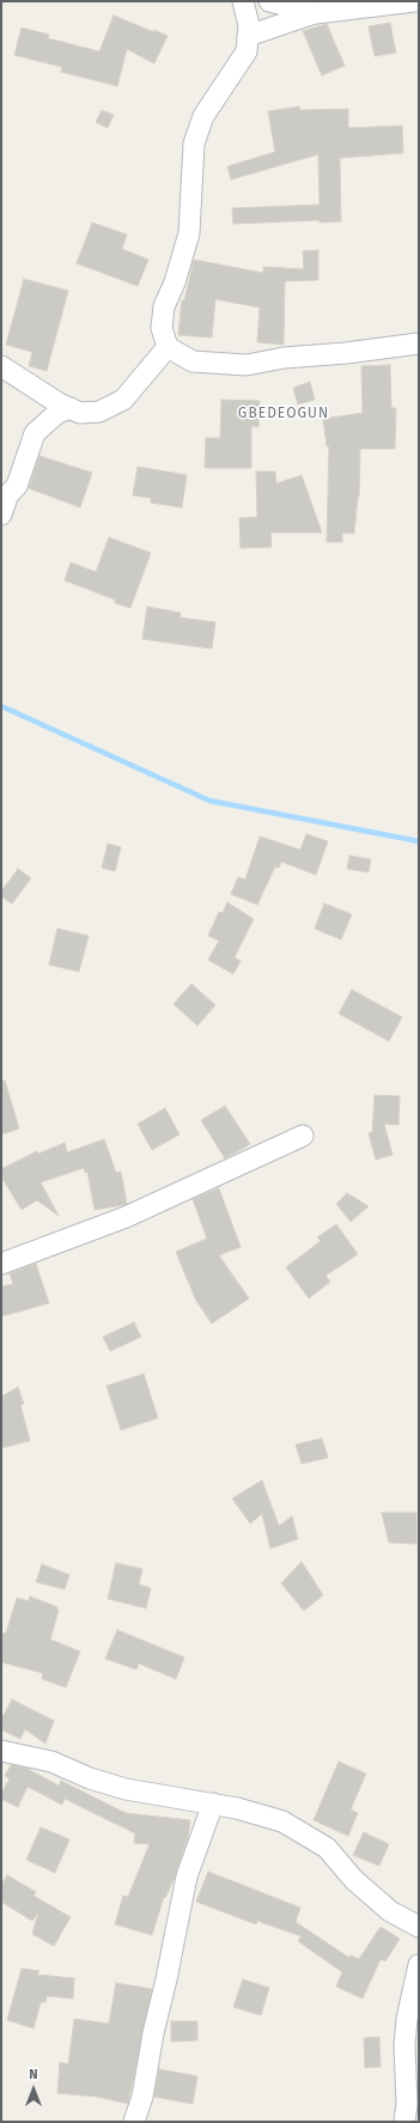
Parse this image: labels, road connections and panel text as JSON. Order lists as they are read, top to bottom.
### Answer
{
  "districts": ["GBEDEOGUN"],
  "north": "top"
}
